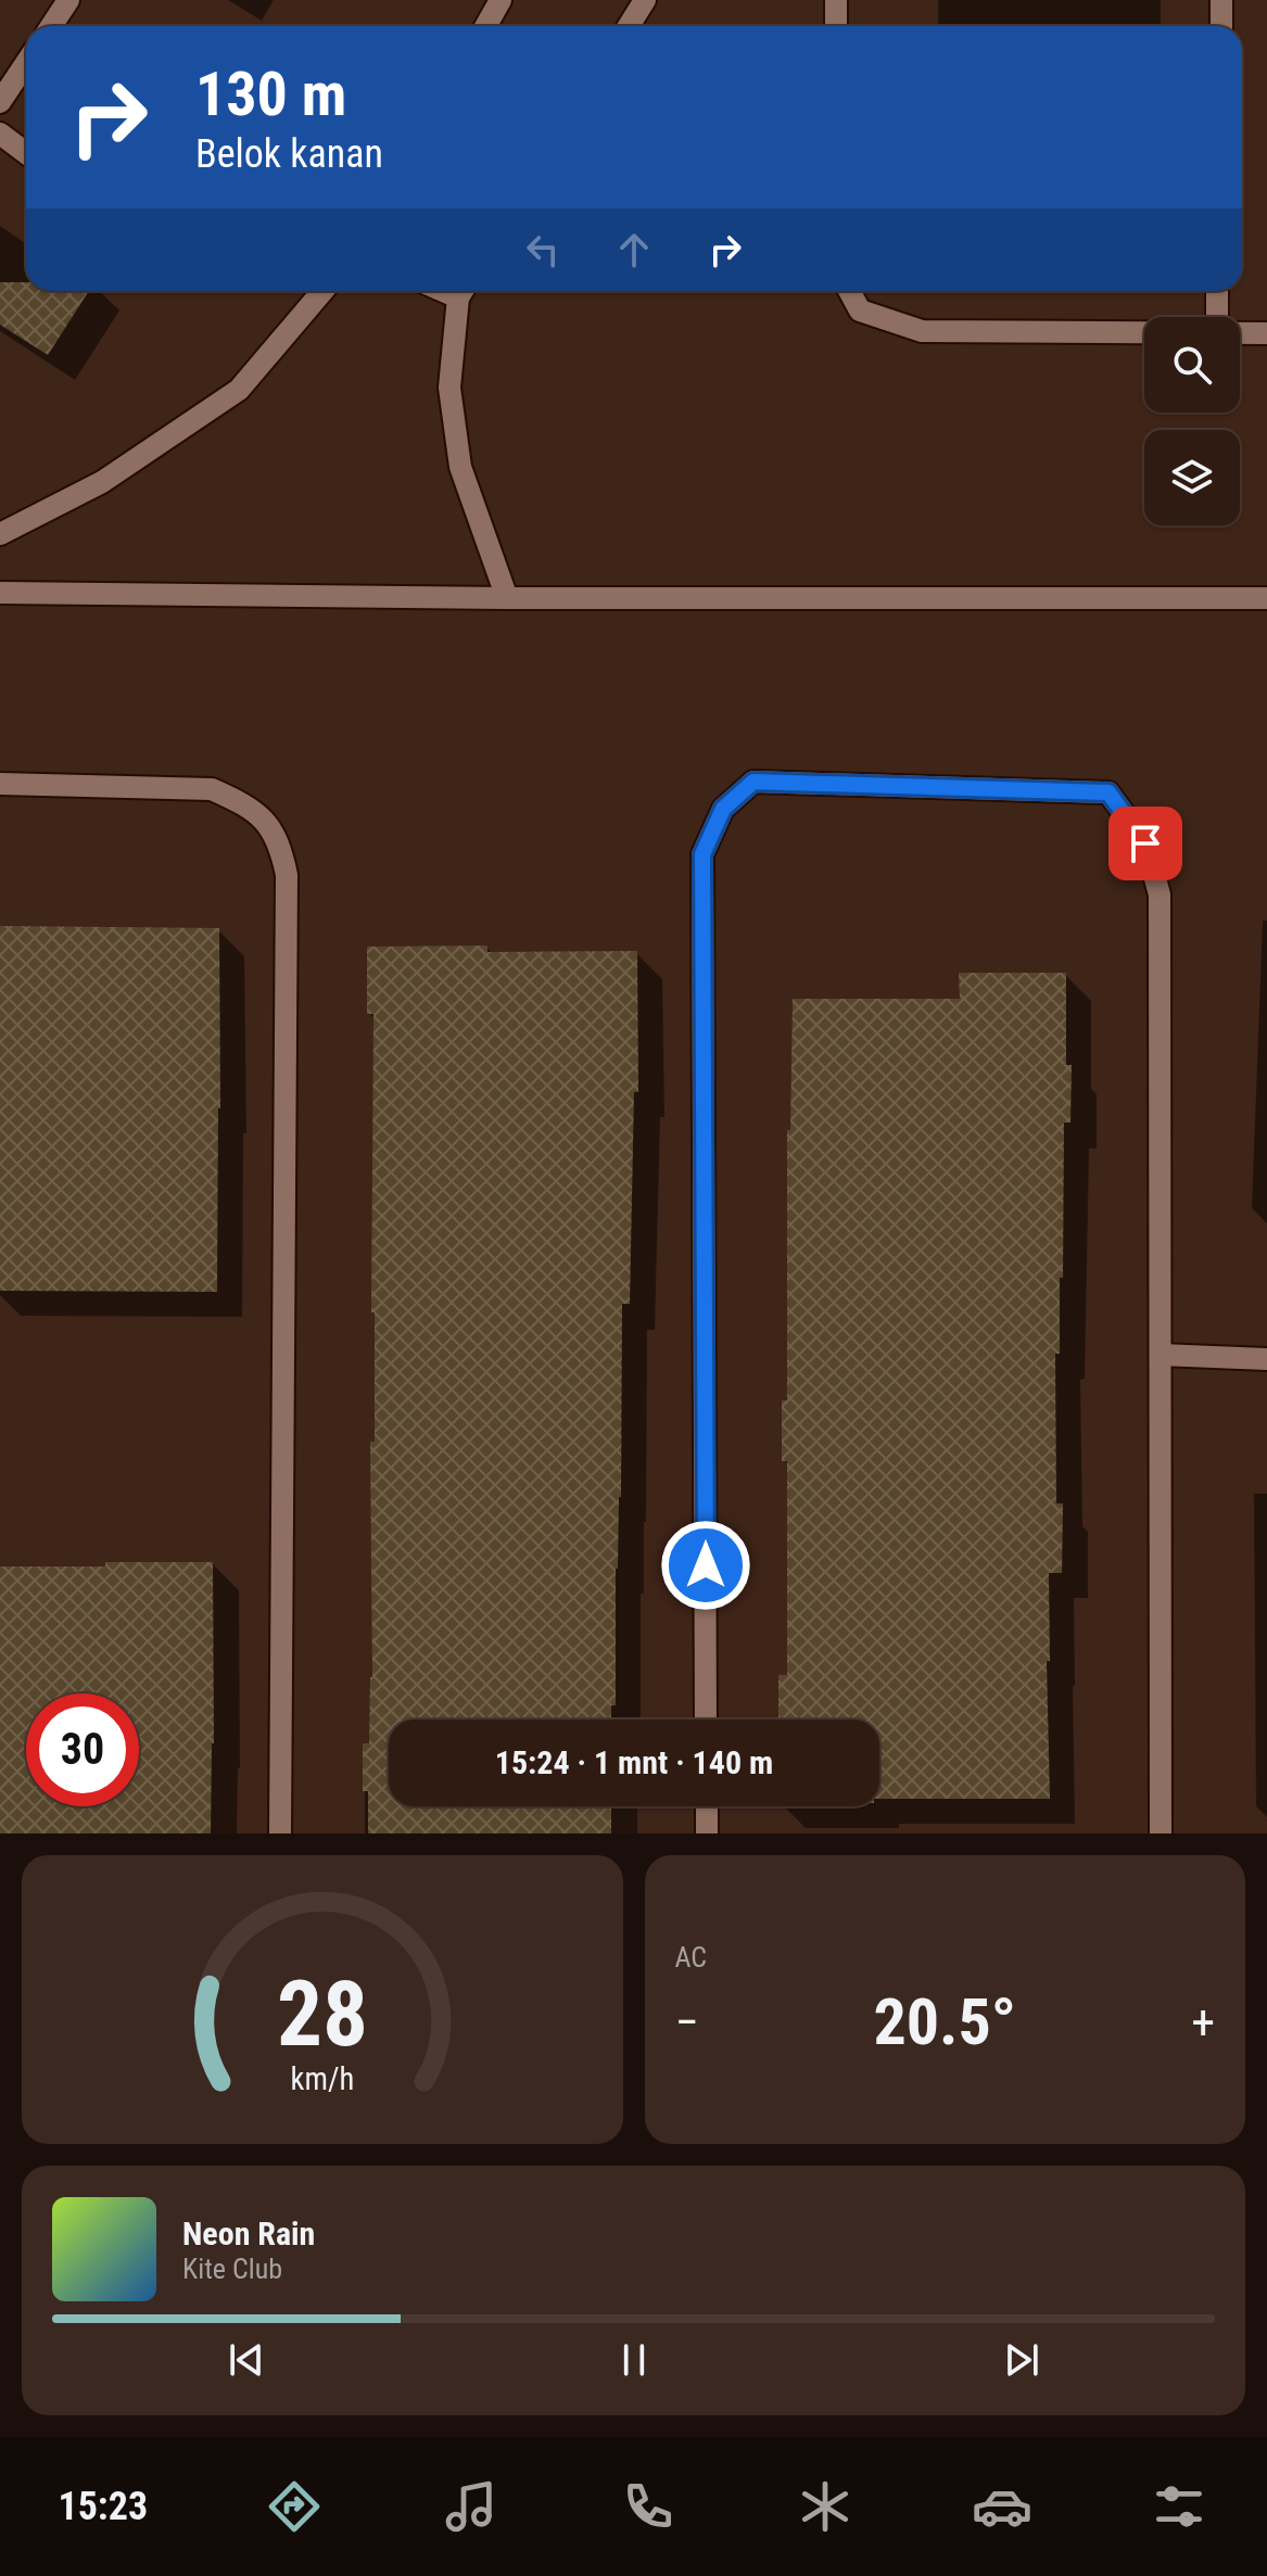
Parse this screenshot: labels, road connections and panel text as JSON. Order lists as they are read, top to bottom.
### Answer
{
  "page": {
    "turn": ["130 m", "Belok kanan"],
    "limit": "30",
    "trip": "15:24 · 1 mnt · 140 m",
    "tile": "AC",
    "heat": ["−", "20.5°", "+"],
    "song": ["Neon Rain", "Kite Club"],
    "tabs": "15:23",
    "gauge": ["28", "km/h"]
  }
}
